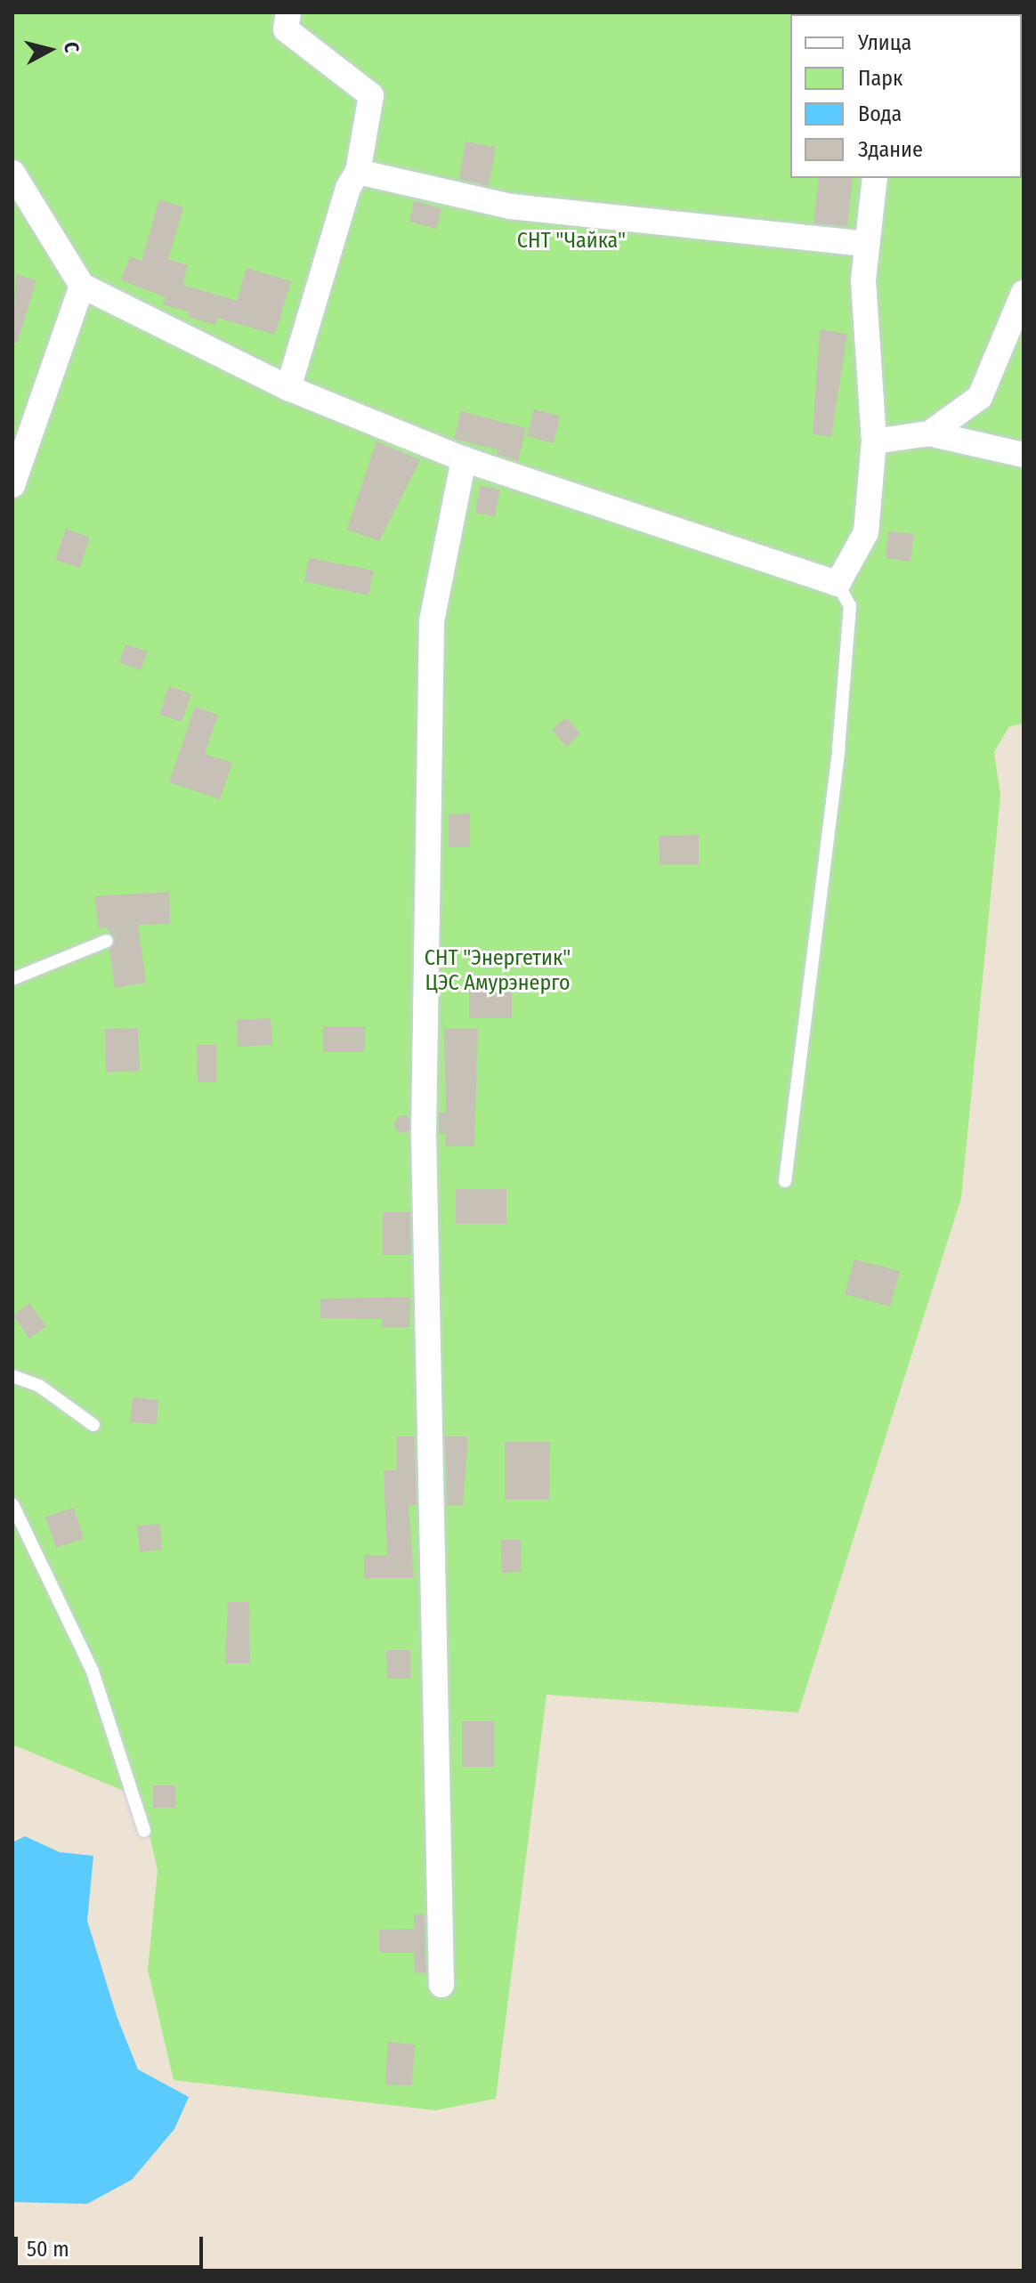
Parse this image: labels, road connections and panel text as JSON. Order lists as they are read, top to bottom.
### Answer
{
  "parks": ["СНТ \"Чайка\"", "СНТ \"Энергетик\" ЦЭС Амурэнерго"],
  "legend": [
    "Улица",
    "Парк",
    "Вода",
    "Здание"
  ],
  "scale_bar": "50 m",
  "north": "right"
}
